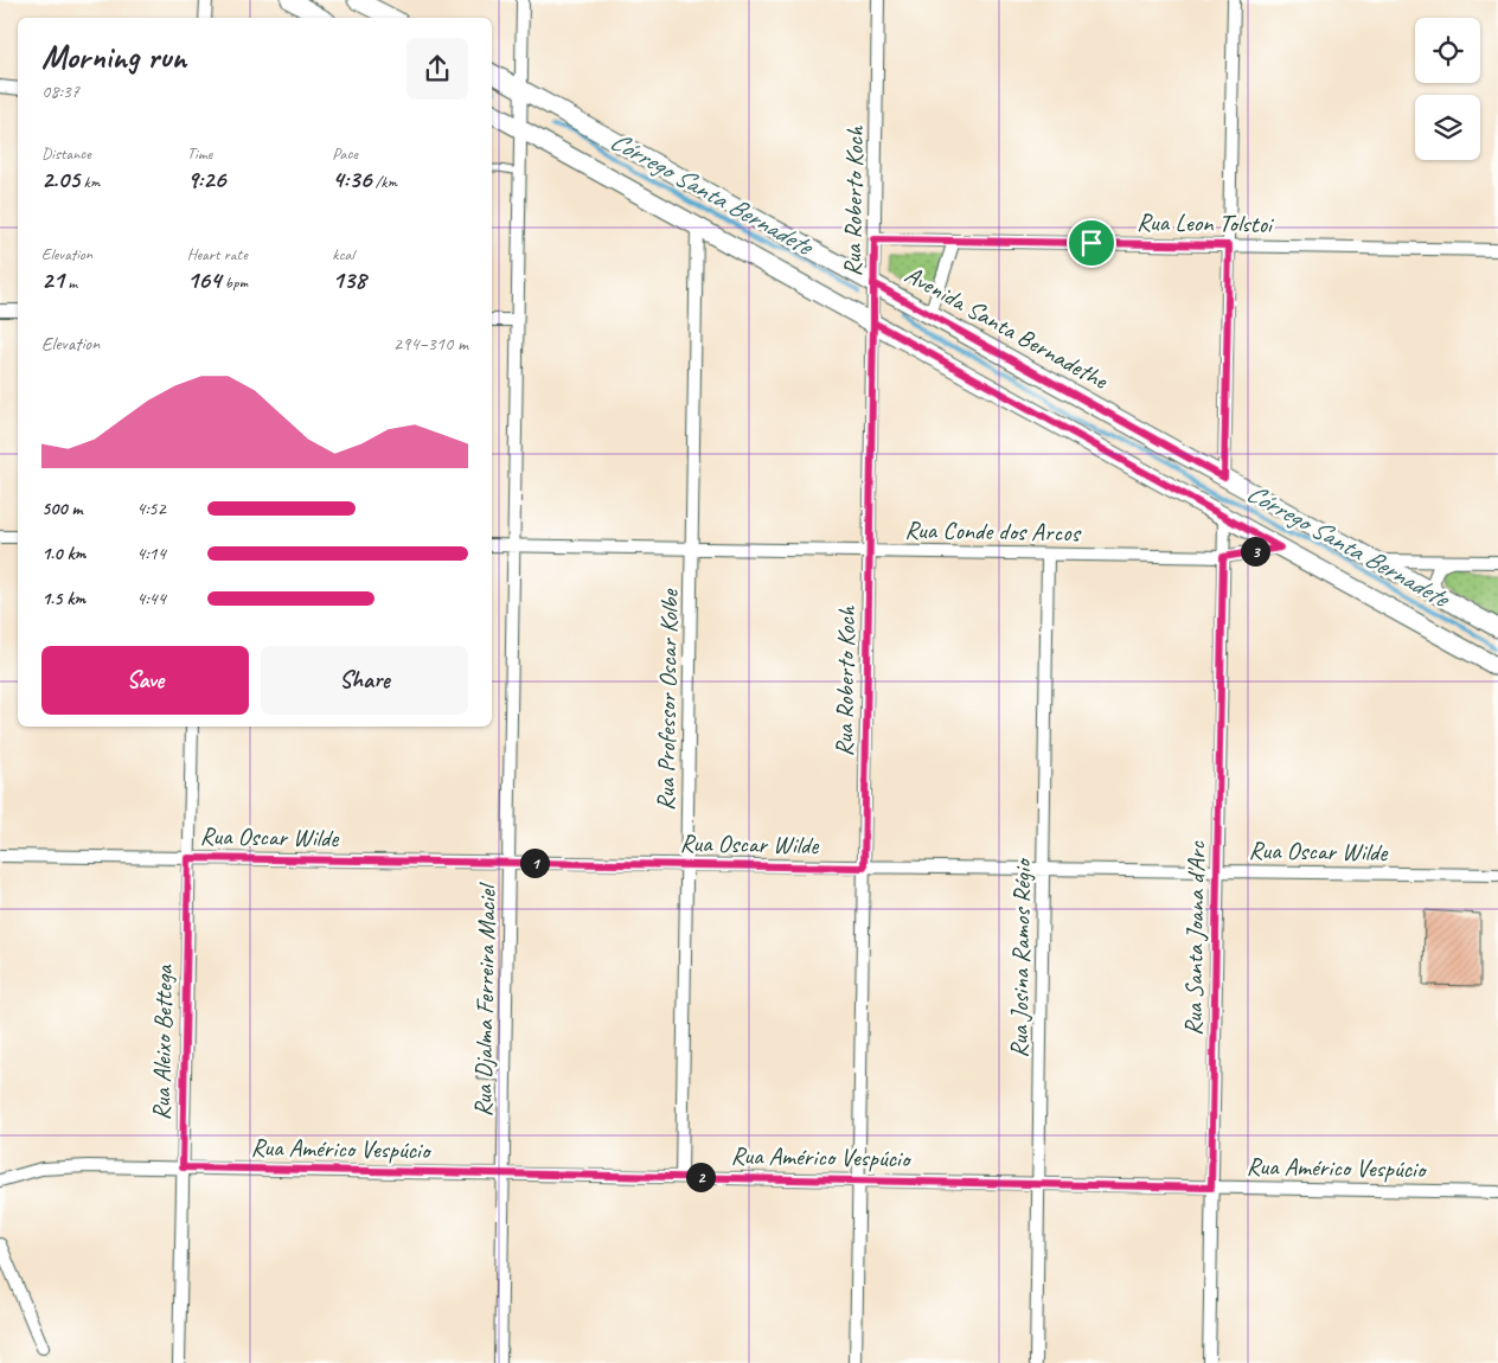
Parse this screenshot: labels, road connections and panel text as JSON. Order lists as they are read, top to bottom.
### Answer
{
  "streets": {
    "main road": ["Avenida Santa Bernadethe"],
    "street": [
      "Rua Roberto Koch",
      "Rua Leon Tolstoi",
      "Rua Conde dos Arcos",
      "Rua Professor Oscar Kolbe",
      "Rua Oscar Wilde",
      "Rua Santa Joana d'Arc",
      "Rua Josina Ramos Régio",
      "Rua Djalma Ferreira Maciel",
      "Rua Aleixo Bettega",
      "Rua Américo Vespúcio"
    ]
  },
  "crossings": [
    ["Rua Roberto Koch", "Rua Leon Tolstoi"],
    ["Rua Roberto Koch", "Avenida Santa Bernadethe"],
    ["Rua Roberto Koch", "Rua Conde dos Arcos"],
    ["Rua Roberto Koch", "Rua Oscar Wilde"],
    ["Rua Roberto Koch", "Rua Américo Vespúcio"],
    ["Avenida Santa Bernadethe", "Rua Djalma Ferreira Maciel"],
    ["Rua Conde dos Arcos", "Rua Professor Oscar Kolbe"],
    ["Rua Conde dos Arcos", "Rua Santa Joana d'Arc"],
    ["Rua Conde dos Arcos", "Rua Josina Ramos Régio"],
    ["Rua Conde dos Arcos", "Rua Djalma Ferreira Maciel"],
    ["Rua Professor Oscar Kolbe", "Rua Oscar Wilde"],
    ["Rua Professor Oscar Kolbe", "Rua Américo Vespúcio"],
    ["Rua Oscar Wilde", "Rua Santa Joana d'Arc"],
    ["Rua Oscar Wilde", "Rua Josina Ramos Régio"],
    ["Rua Oscar Wilde", "Rua Djalma Ferreira Maciel"],
    ["Rua Oscar Wilde", "Rua Aleixo Bettega"],
    ["Rua Santa Joana d'Arc", "Rua Américo Vespúcio"],
    ["Rua Josina Ramos Régio", "Rua Américo Vespúcio"],
    ["Rua Djalma Ferreira Maciel", "Rua Américo Vespúcio"],
    ["Rua Aleixo Bettega", "Rua Américo Vespúcio"]
  ],
  "water": ["Córrego Santa Bernadete"],
  "page": {
    "heading": ["Morning run", "08:37"],
    "stats": [
      ["Distance", "2.05 km"],
      ["Time", "9:26"],
      ["Pace", "4:36 /km"],
      ["Elevation", "21 m"],
      ["Heart rate", "164 bpm"],
      ["kcal", "138"]
    ],
    "chart": ["Elevation", "294–310 m"],
    "list": [
      {
        "name": "500 m",
        "note": "4:52"
      },
      {
        "name": "1.0 km",
        "note": "4:14"
      },
      {
        "name": "1.5 km",
        "note": "4:44"
      }
    ],
    "pins": ["3", "1", "2"],
    "buttons": ["Save", "Share"]
  }
}
